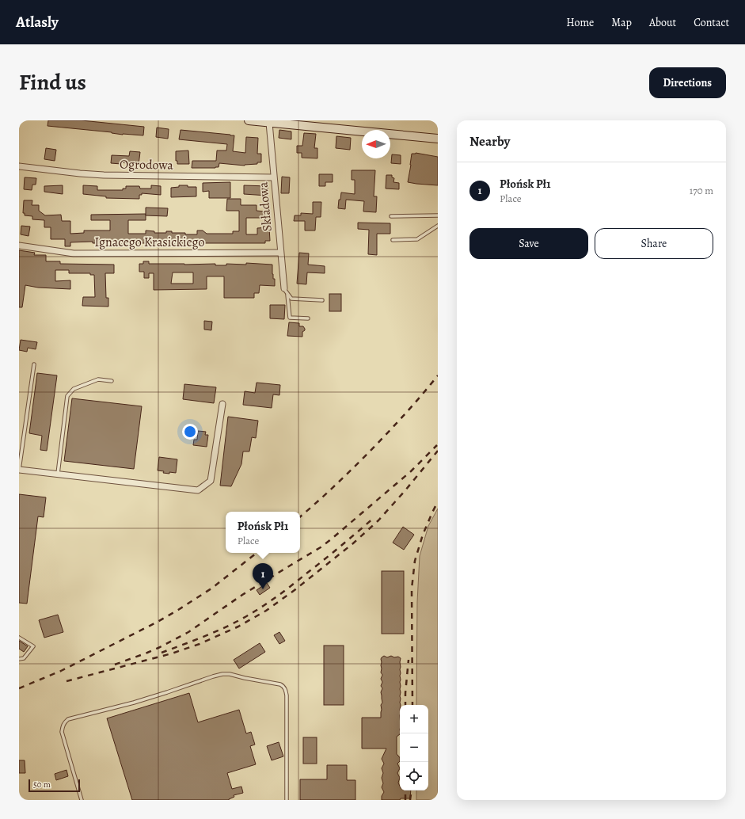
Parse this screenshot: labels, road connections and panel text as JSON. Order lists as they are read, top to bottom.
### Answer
{
  "streets": {
    "street": ["Ogrodowa", "Składowa", "Ignacego Krasickiego"]
  },
  "crossings": [
    ["Ogrodowa", "Składowa"],
    ["Składowa", "Ignacego Krasickiego"]
  ],
  "scale_bar": "50 m",
  "north": "left",
  "page": {
    "header": "Atlasly",
    "nav": [
      "Home",
      "Map",
      "About",
      "Contact"
    ],
    "title": "Find us",
    "buttons": [
      "Directions",
      ["Save", "Share"]
    ],
    "heading": "Nearby",
    "list": [
      {
        "mark": "1",
        "name": "Płońsk Pł1",
        "note": "Place",
        "value": "170 m"
      }
    ],
    "popup": ["Płońsk Pł1", "Place"],
    "pins": "1",
    "map_buttons": ["+", "−"],
    "scale": "50 m"
  }
}
